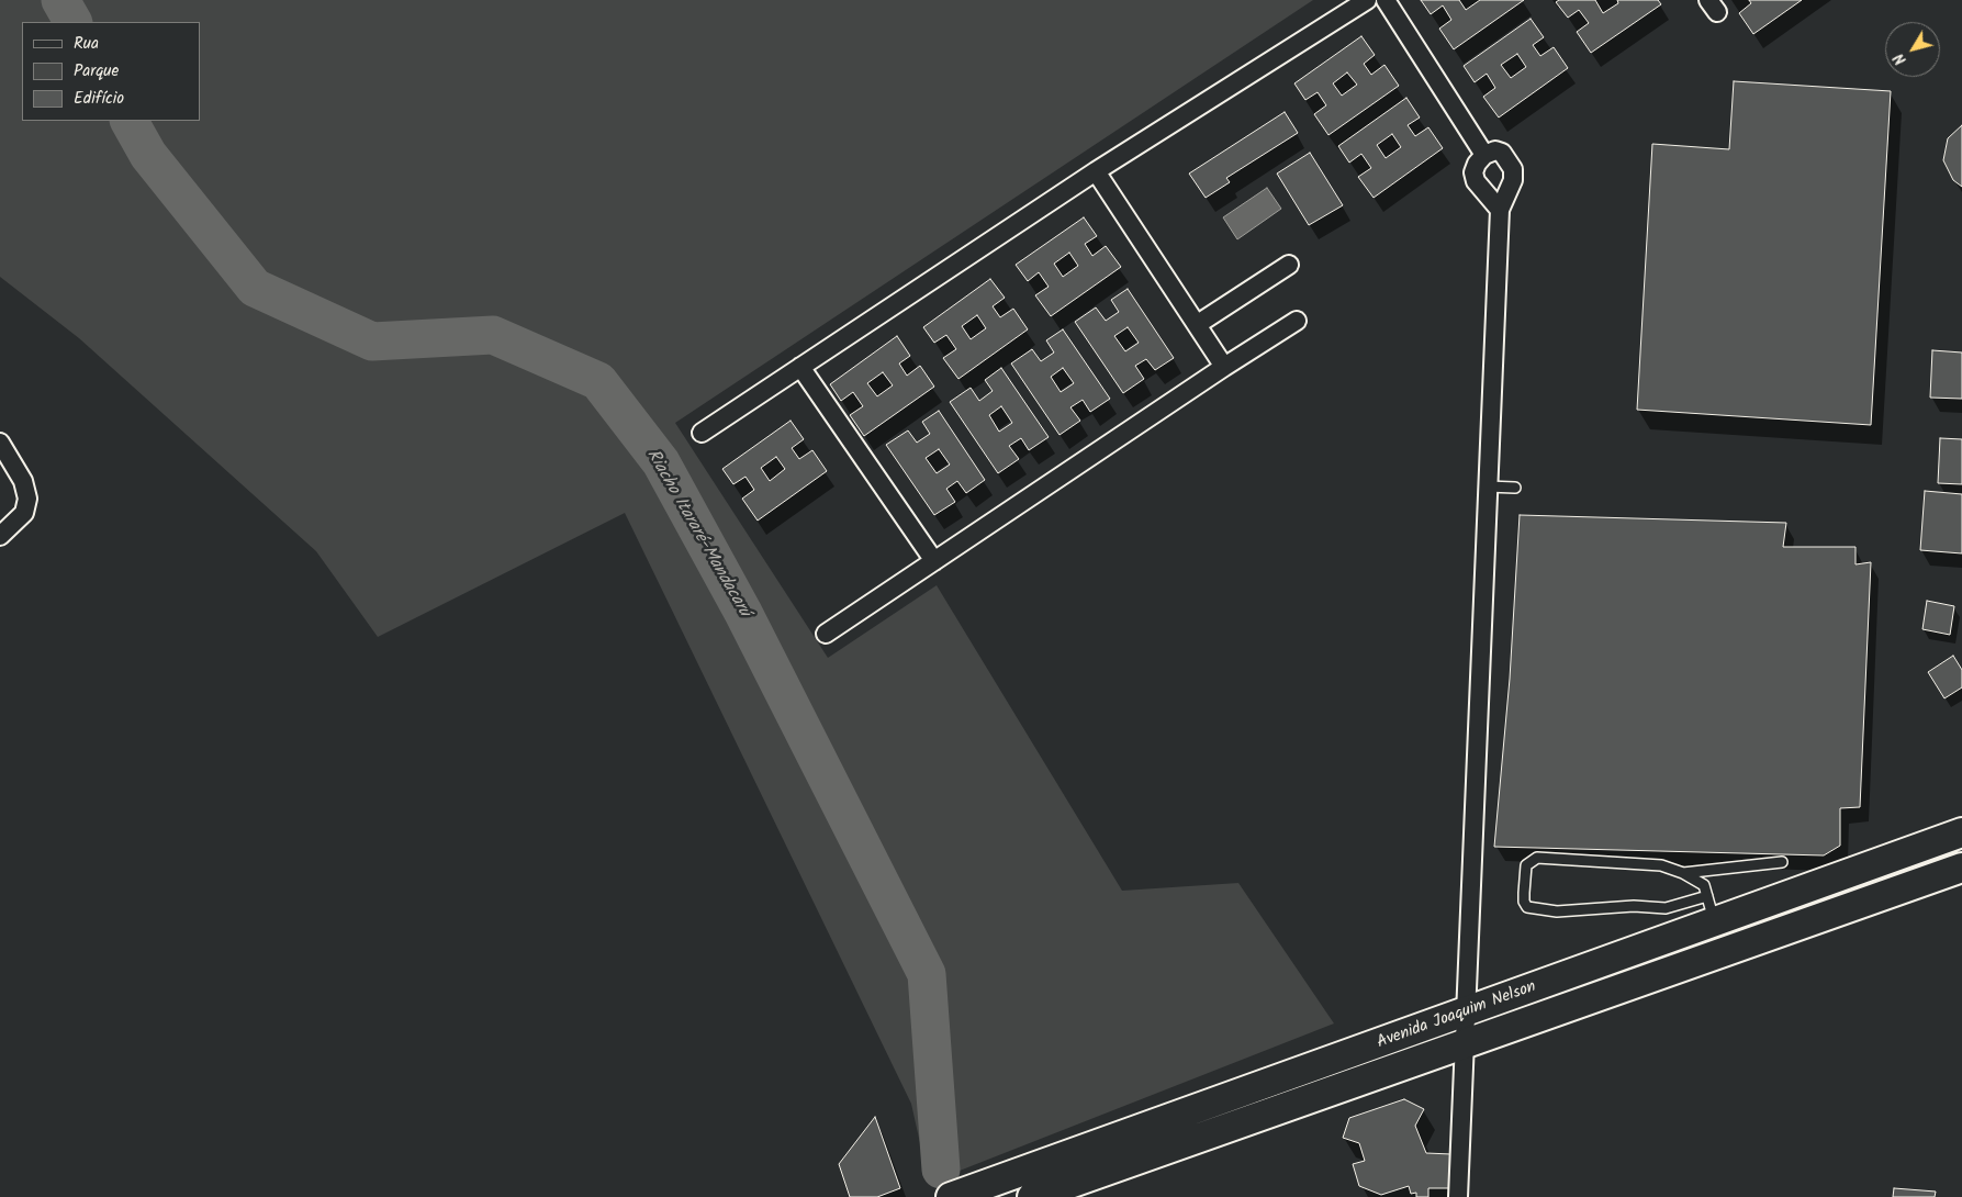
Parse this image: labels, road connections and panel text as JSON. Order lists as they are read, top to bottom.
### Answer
{
  "streets": {
    "main road": ["Avenida Joaquim Nelson"]
  },
  "water": ["Riacho Itararé-Mandacarú"],
  "legend": ["Rua", "Parque", "Edifício"],
  "north": "bottom left"
}
